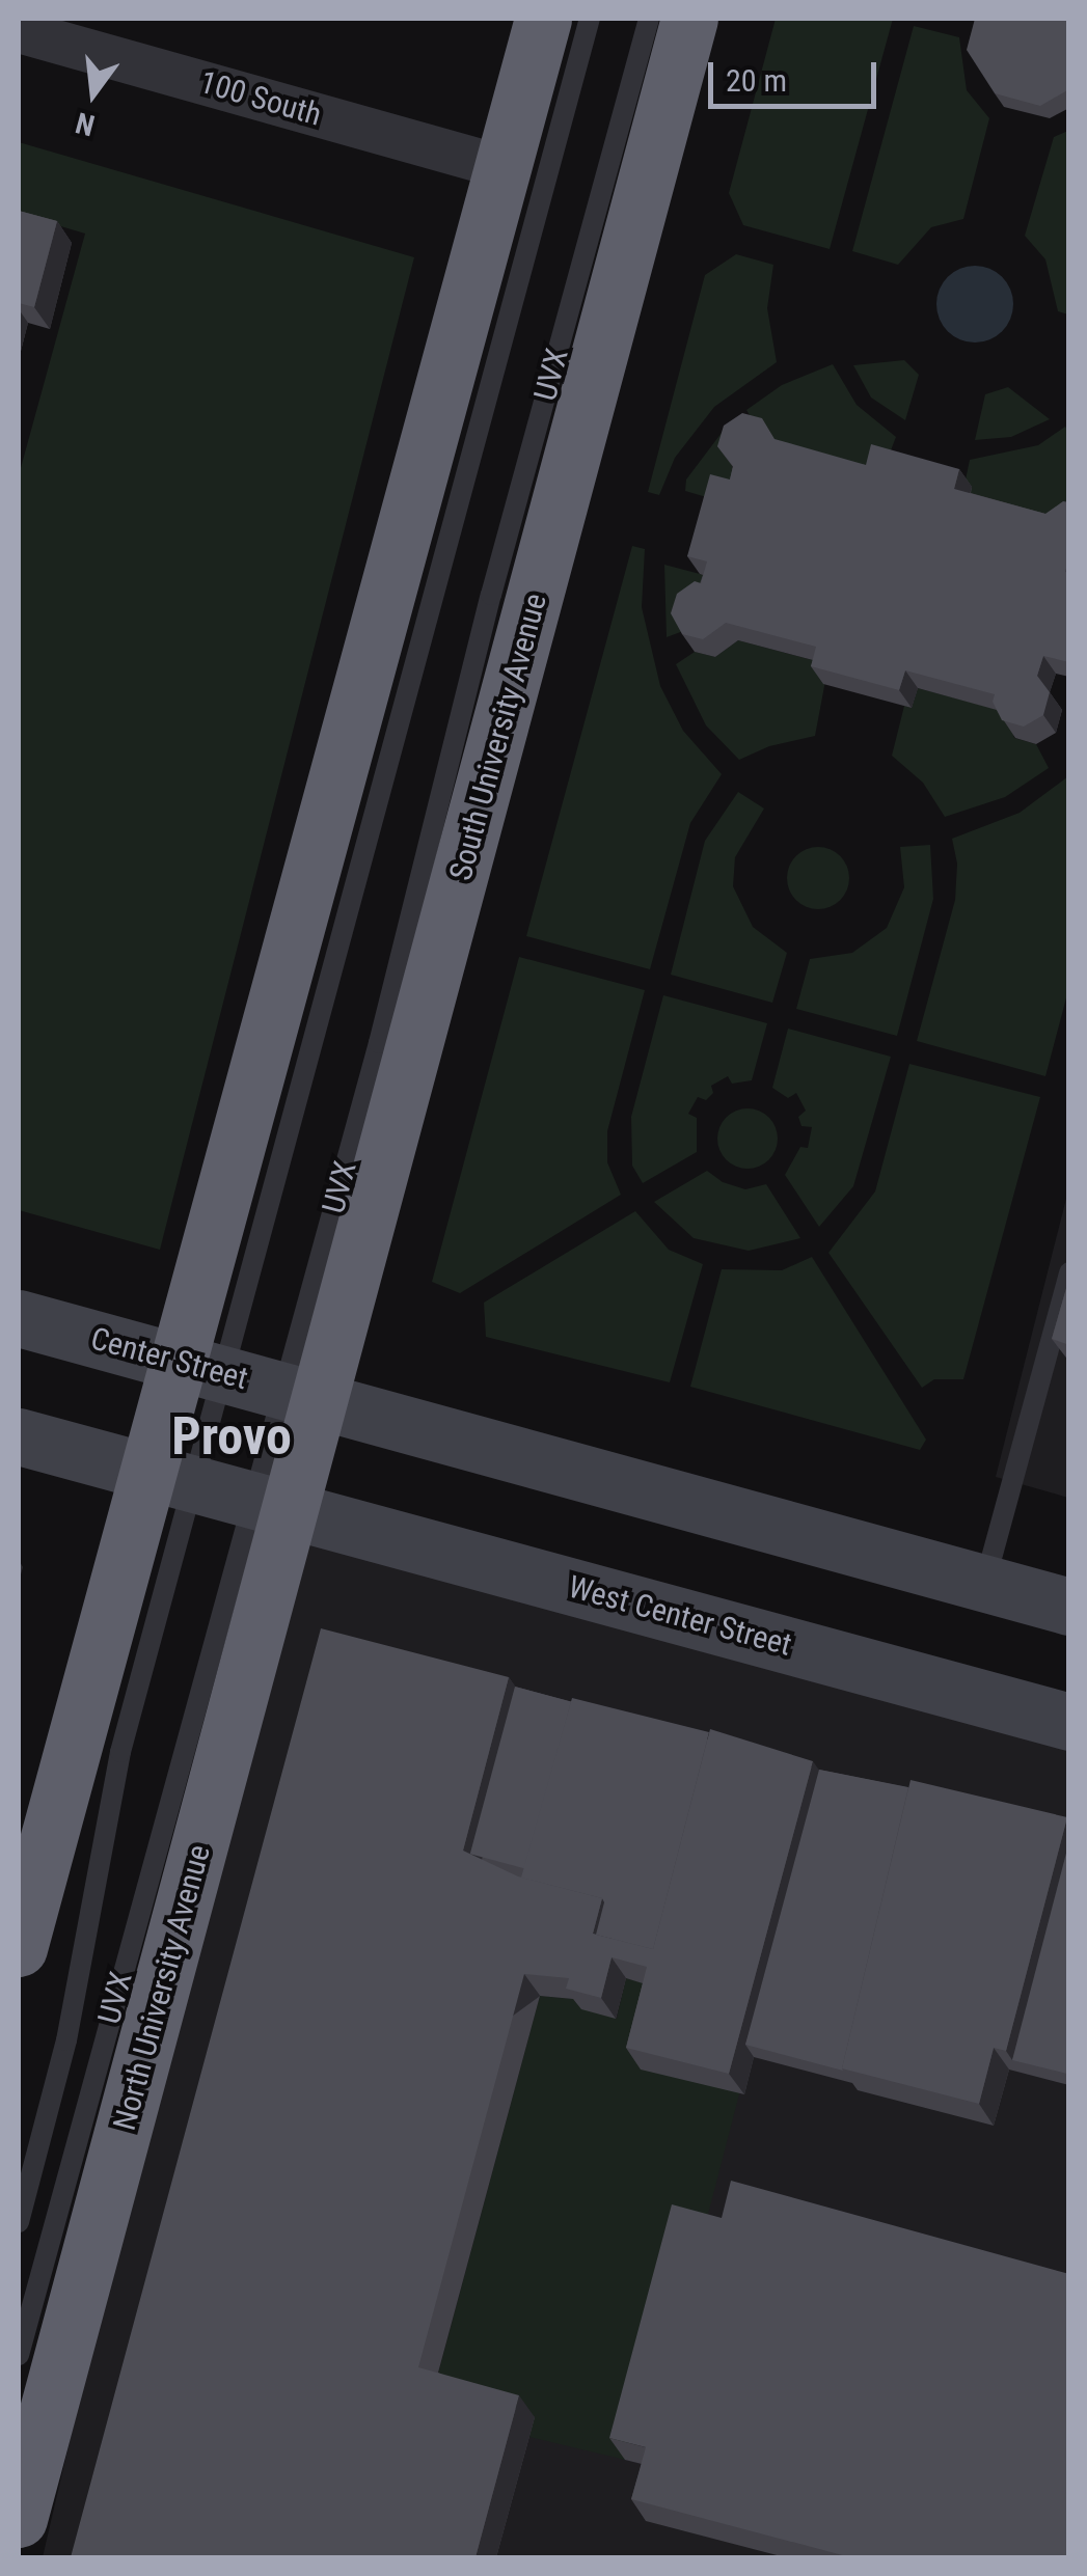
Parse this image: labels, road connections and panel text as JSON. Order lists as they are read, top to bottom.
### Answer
{
  "streets": {
    "highway": ["South University Avenue", "North University Avenue"],
    "main road": ["Center Street", "West Center Street"],
    "street": ["100 South"],
    "lane": ["UVX"]
  },
  "crossings": [
    ["UVX", "South University Avenue"],
    ["UVX", "Center Street"],
    ["UVX", "West Center Street"],
    ["UVX", "North University Avenue"],
    ["South University Avenue", "Center Street"],
    ["South University Avenue", "North University Avenue"],
    ["West Center Street", "North University Avenue"]
  ],
  "districts": ["Provo"],
  "scale_bar": "20 m",
  "north": "bottom"
}
